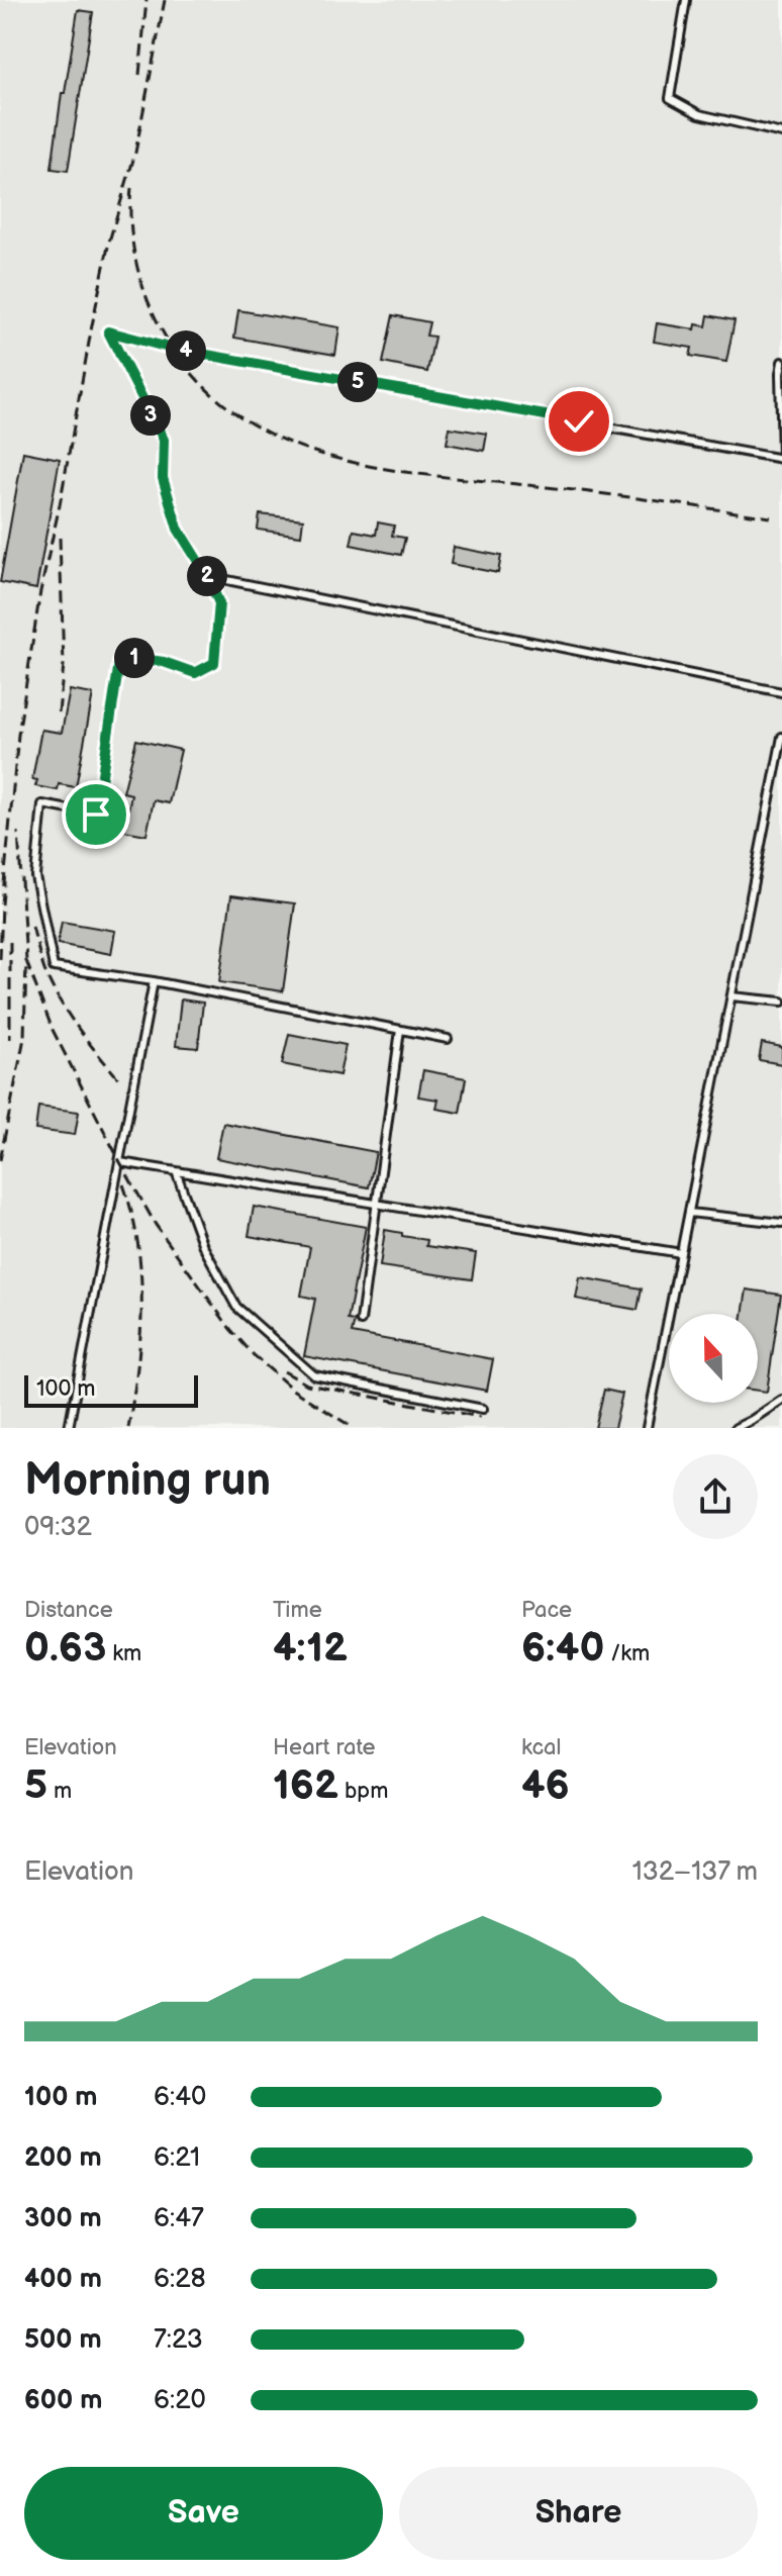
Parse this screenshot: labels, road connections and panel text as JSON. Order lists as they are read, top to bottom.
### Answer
{
  "scale_bar": "100 m",
  "north": "top",
  "page": {
    "pins": [
      "4",
      "5",
      "3",
      "2",
      "1"
    ],
    "scale": "100 m",
    "heading": ["Morning run", "09:32"],
    "stats": [
      ["Distance", "0.63 km"],
      ["Time", "4:12"],
      ["Pace", "6:40 /km"],
      ["Elevation", "5 m"],
      ["Heart rate", "162 bpm"],
      ["kcal", "46"]
    ],
    "chart": ["Elevation", "132–137 m"],
    "list": [
      {
        "name": "100 m",
        "note": "6:40"
      },
      {
        "name": "200 m",
        "note": "6:21"
      },
      {
        "name": "300 m",
        "note": "6:47"
      },
      {
        "name": "400 m",
        "note": "6:28"
      },
      {
        "name": "500 m",
        "note": "7:23"
      },
      {
        "name": "600 m",
        "note": "6:20"
      }
    ],
    "buttons": ["Save", "Share"]
  }
}
